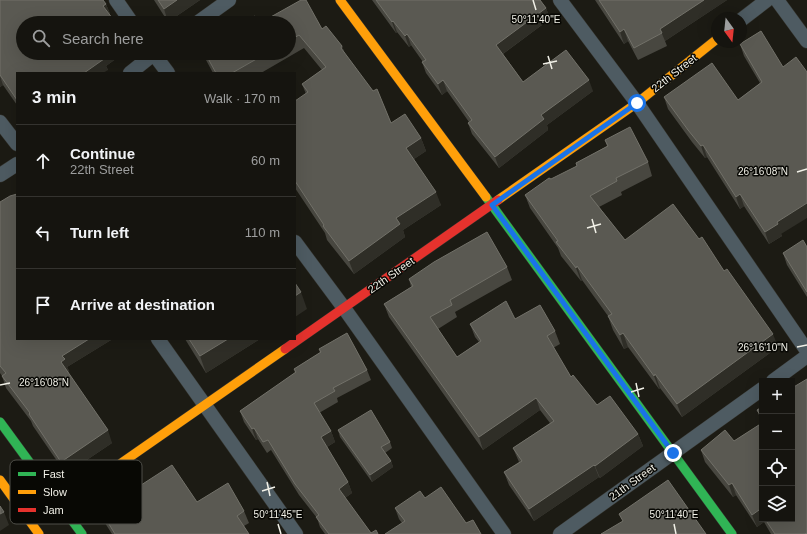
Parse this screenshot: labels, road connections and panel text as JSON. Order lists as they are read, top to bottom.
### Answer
{
  "streets": {
    "street": ["22th Street", "21th Street"]
  },
  "legend": ["Fast", "Slow", "Jam"],
  "north": "bottom",
  "page": {
    "search": "Search here",
    "heading": ["3 min", "Walk · 170 m"],
    "list": [
      ["Continue", "22th Street", "60 m"],
      ["Turn left", "110 m"],
      "Arrive at destination"
    ],
    "map_buttons": ["+", "−"]
  },
  "coordinates": [
    "50°11'40\"E",
    "26°16'08\"N",
    "26°16'10\"N",
    "50°11'45\"E"
  ]
}
